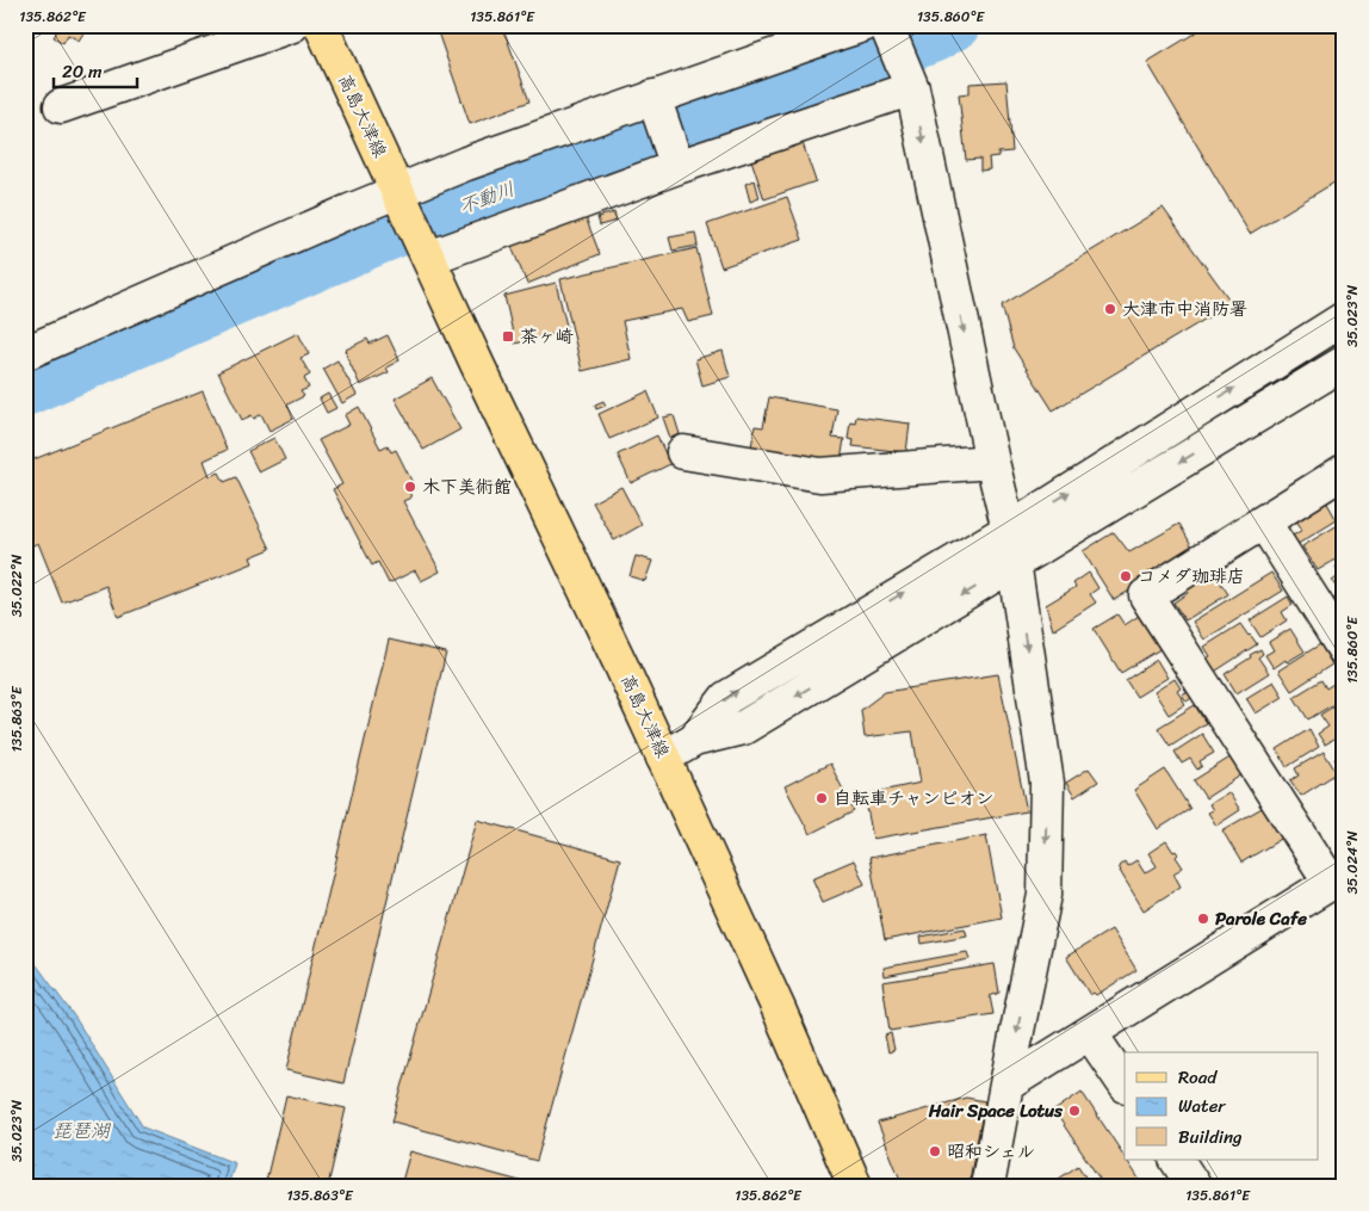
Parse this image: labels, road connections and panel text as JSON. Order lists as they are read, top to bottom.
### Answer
{
  "streets": {
    "main road": ["高島大津線"]
  },
  "water": ["不動川", "琵琶湖"],
  "places": {
    "other": [
      "大津市中消防署",
      "木下美術館",
      "コメダ珈琲店",
      "自転車チャンピオン",
      "Parole Cafe",
      "Hair Space Lotus",
      "昭和シェル"
    ],
    "transit": ["茶ヶ崎"]
  },
  "legend": ["Road", "Water", "Building"],
  "scale_bar": "20 m",
  "coordinates": [
    "135.862°E",
    "135.861°E",
    "135.860°E",
    "35.023°N",
    "35.022°N",
    "135.863°E",
    "35.024°N"
  ]
}
